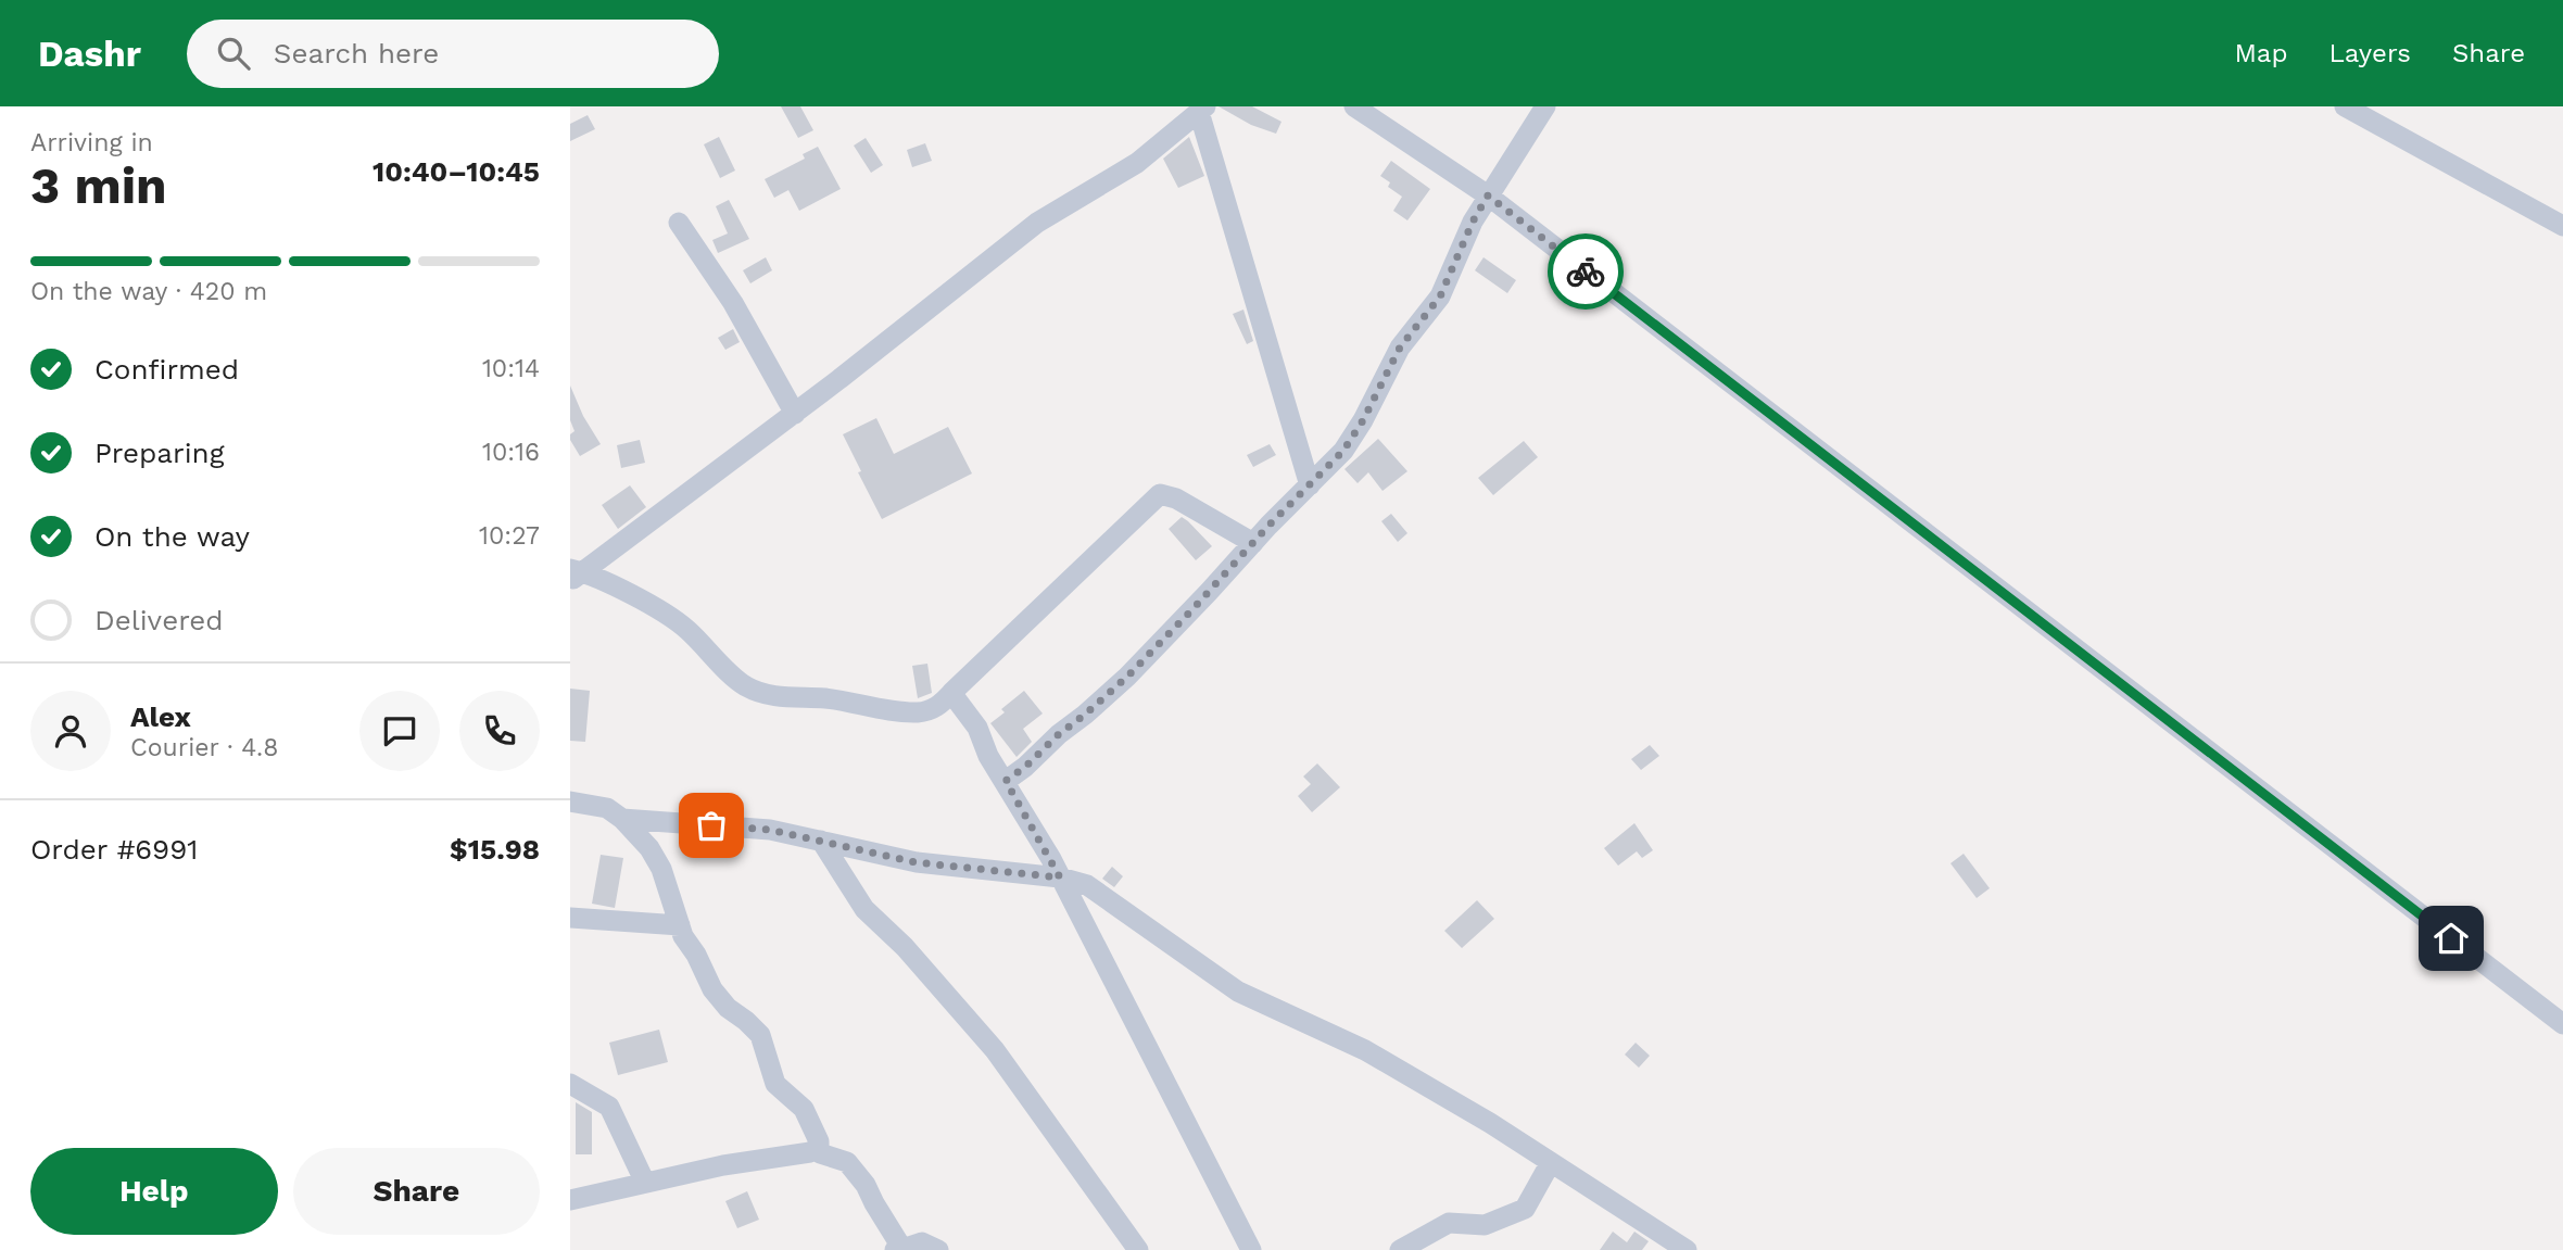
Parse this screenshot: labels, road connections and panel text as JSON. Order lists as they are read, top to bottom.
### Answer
{
  "page": {
    "header": "Dashr",
    "search": "Search here",
    "nav": ["Map", "Layers", "Share"],
    "heading": ["3 min", "Arriving in", "10:40–10:45"],
    "panel": [
      "Alex",
      "Courier · 4.8",
      "Order #6991",
      "$15.98"
    ],
    "bar": "On the way · 420 m",
    "list": [
      ["Confirmed", "10:14"],
      ["Preparing", "10:16"],
      ["On the way", "10:27"],
      "Delivered"
    ],
    "buttons": ["Help", "Share"]
  }
}
